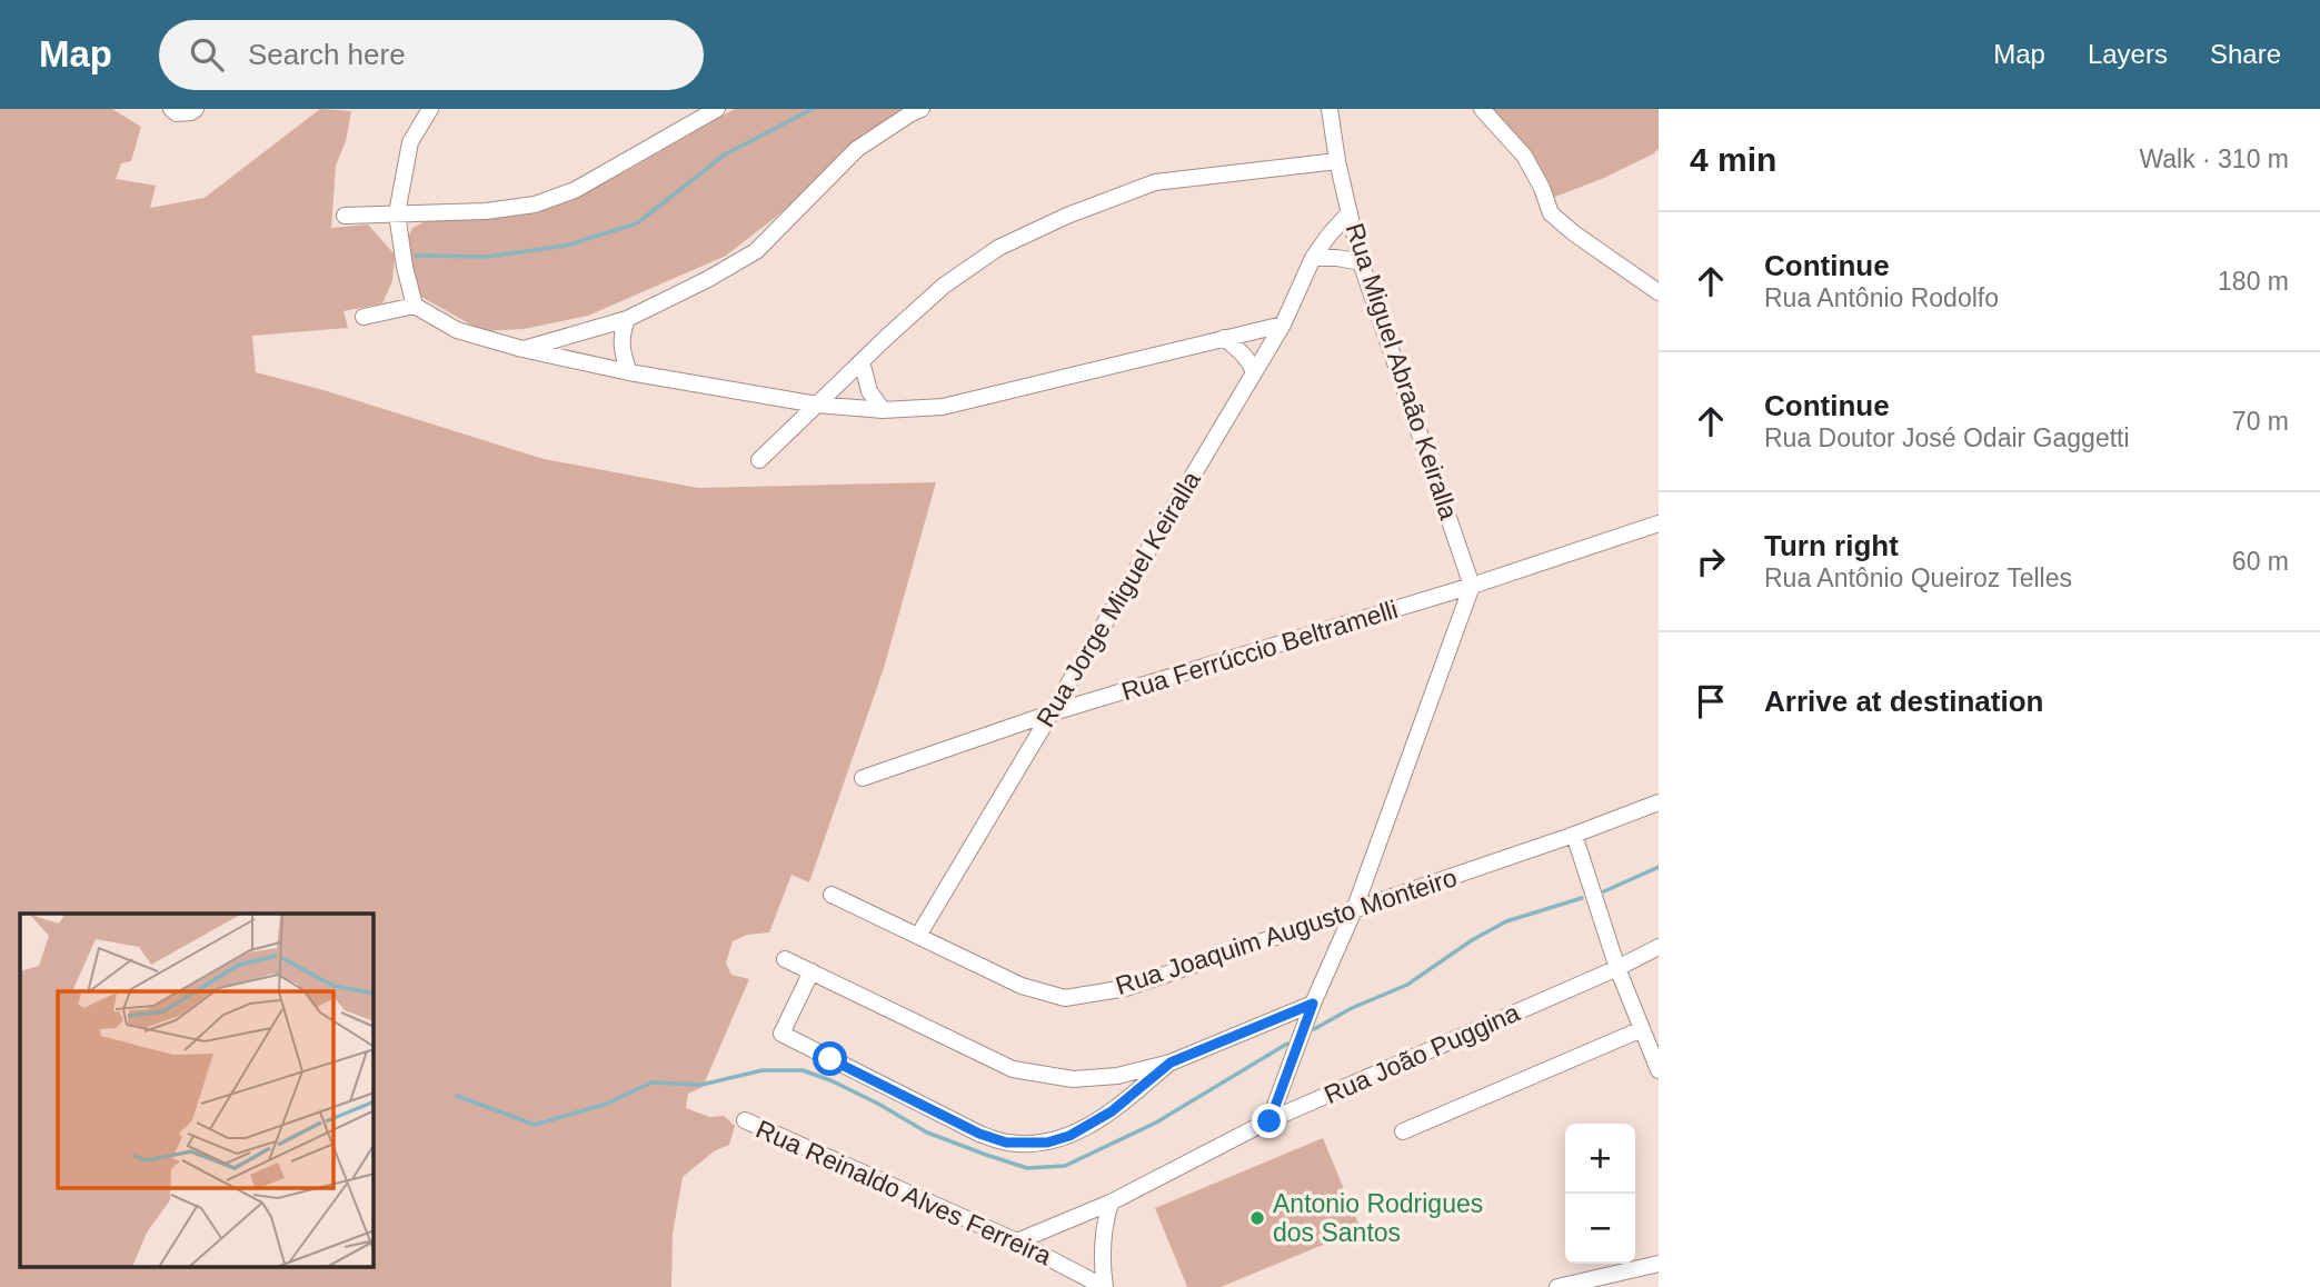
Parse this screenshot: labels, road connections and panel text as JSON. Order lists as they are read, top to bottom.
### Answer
{
  "streets": {
    "street": [
      "Rua Miguel Abraão Keiralla",
      "Rua Jorge Miguel Keiralla",
      "Rua Ferrúccio Beltramelli",
      "Rua Joaquim Augusto Monteiro",
      "Rua João Puggina",
      "Rua Reinaldo Alves Ferreira"
    ]
  },
  "crossings": [
    ["Rua Miguel Abraão Keiralla", "Rua Jorge Miguel Keiralla"],
    ["Rua Miguel Abraão Keiralla", "Rua Ferrúccio Beltramelli"],
    ["Rua Jorge Miguel Keiralla", "Rua Ferrúccio Beltramelli"],
    ["Rua Jorge Miguel Keiralla", "Rua Joaquim Augusto Monteiro"],
    ["Rua João Puggina", "Rua Reinaldo Alves Ferreira"]
  ],
  "places": ["Antonio Rodrigues dos Santos"],
  "page": {
    "header": "Map",
    "search": "Search here",
    "nav": ["Map", "Layers", "Share"],
    "heading": ["4 min", "Walk · 310 m"],
    "list": [
      ["Continue", "Rua Antônio Rodolfo", "180 m"],
      ["Continue", "Rua Doutor José Odair Gaggetti", "70 m"],
      ["Turn right", "Rua Antônio Queiroz Telles", "60 m"],
      "Arrive at destination"
    ],
    "map_buttons": ["+", "−"]
  }
}
